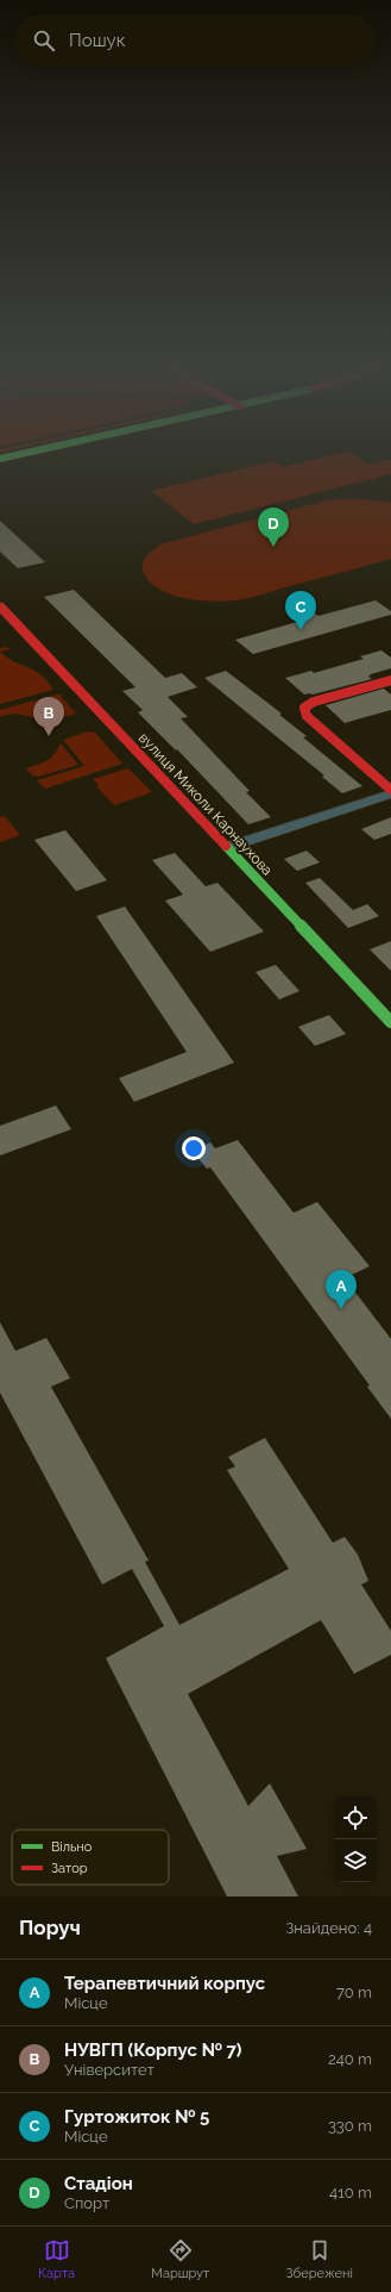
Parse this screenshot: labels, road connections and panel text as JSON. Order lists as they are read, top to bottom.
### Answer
{
  "streets": {
    "main road": ["вулиця Миколи Карнаухова"]
  },
  "legend": ["Вільно", "Затор"],
  "page": {
    "search": "Пошук",
    "pins": [
      "D",
      "C",
      "B",
      "A"
    ],
    "heading": ["Поруч", "Знайдено: 4"],
    "list": [
      {
        "mark": "A",
        "name": "Терапевтичний корпус",
        "note": "Місце",
        "value": "70 m"
      },
      {
        "mark": "B",
        "name": "НУВГП (Корпус № 7)",
        "note": "Університет",
        "value": "240 m"
      },
      {
        "mark": "C",
        "name": "Гуртожиток № 5",
        "note": "Місце",
        "value": "330 m"
      },
      {
        "mark": "D",
        "name": "Стадіон",
        "note": "Спорт",
        "value": "410 m"
      }
    ],
    "nav": ["Карта", "Маршрут", "Збережені"]
  }
}
